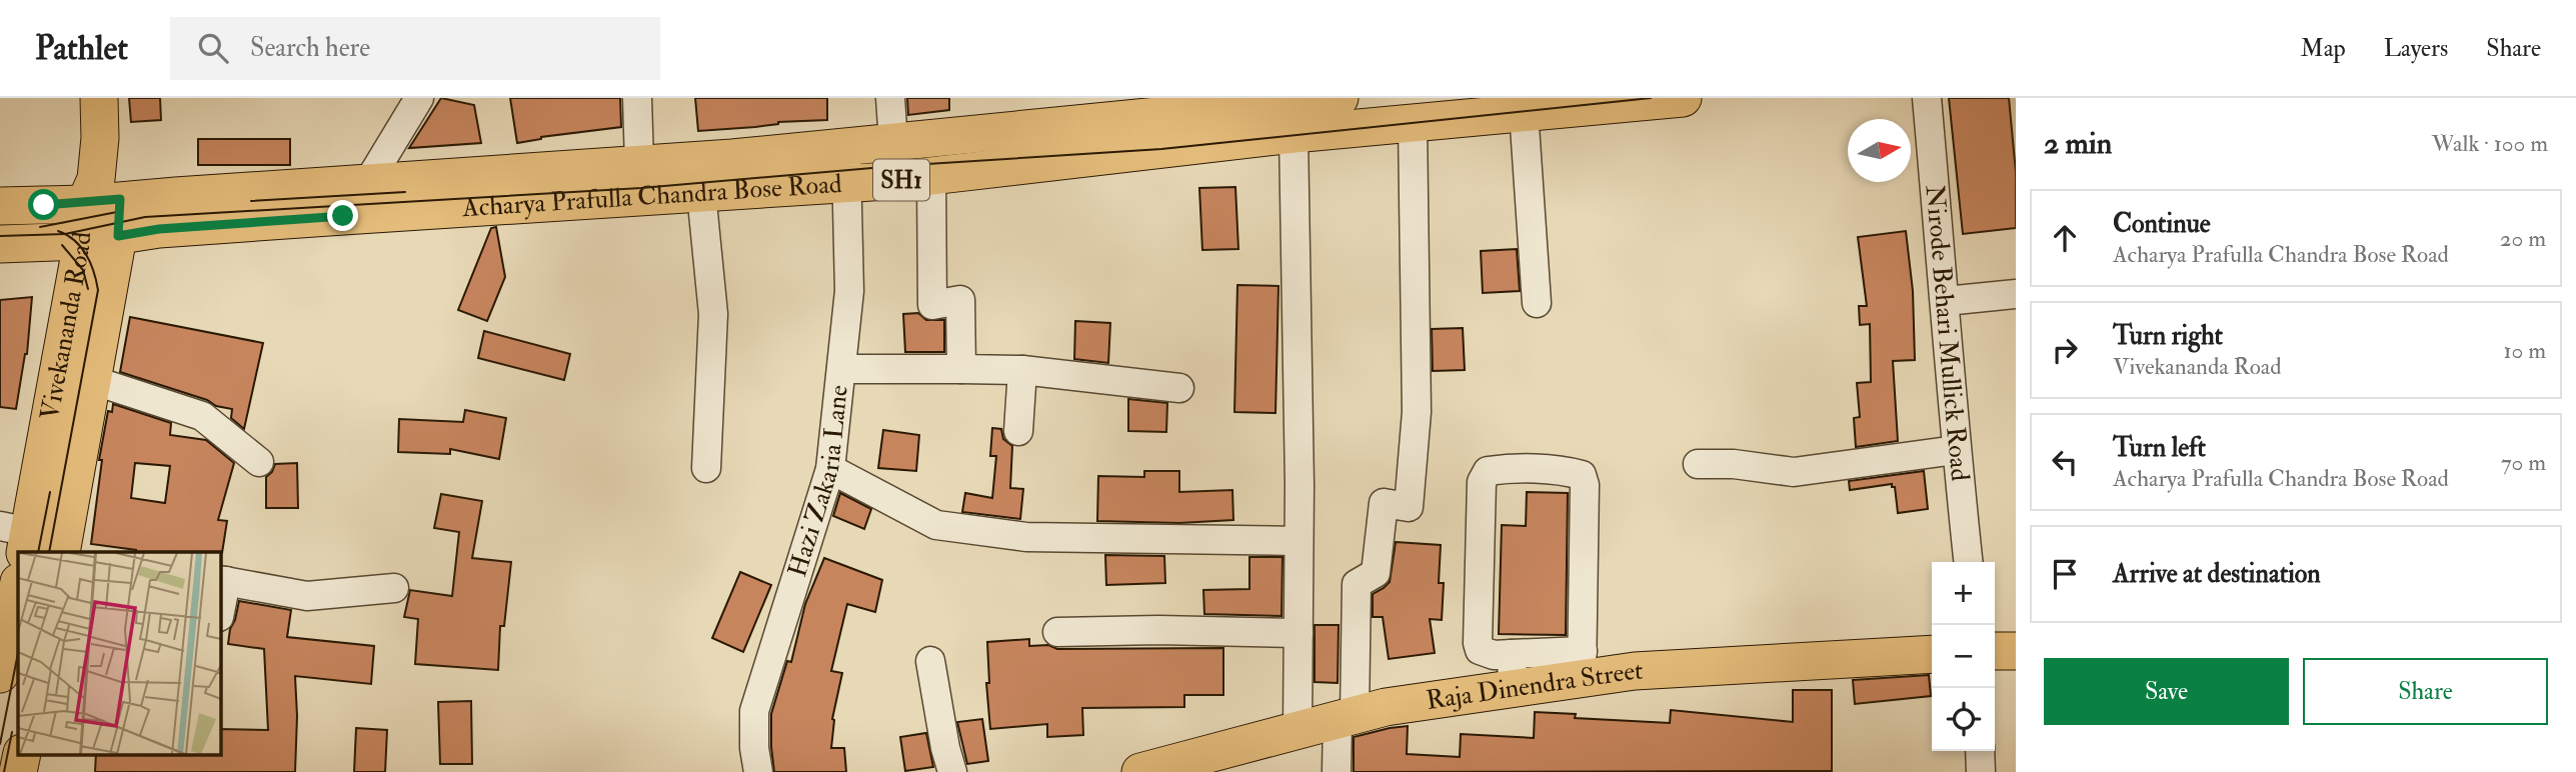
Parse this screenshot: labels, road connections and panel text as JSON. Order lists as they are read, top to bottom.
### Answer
{
  "streets": {
    "main road": [
      "SH1",
      "Acharya Prafulla Chandra Bose Road",
      "Vivekananda Road",
      "Raja Dinendra Street"
    ],
    "street": ["Nirode Behari Mullick Road", "Hazi Zakaria Lane"]
  },
  "crossings": [
    ["Acharya Prafulla Chandra Bose Road", "Vivekananda Road"],
    ["Acharya Prafulla Chandra Bose Road", "Hazi Zakaria Lane"]
  ],
  "north": "right",
  "page": {
    "header": "Pathlet",
    "search": "Search here",
    "nav": ["Map", "Layers", "Share"],
    "heading": ["2 min", "Walk · 100 m"],
    "list": [
      ["Continue", "Acharya Prafulla Chandra Bose Road", "20 m"],
      ["Turn right", "Vivekananda Road", "10 m"],
      ["Turn left", "Acharya Prafulla Chandra Bose Road", "70 m"],
      "Arrive at destination"
    ],
    "map_buttons": ["+", "−"],
    "buttons": ["Save", "Share"]
  }
}
